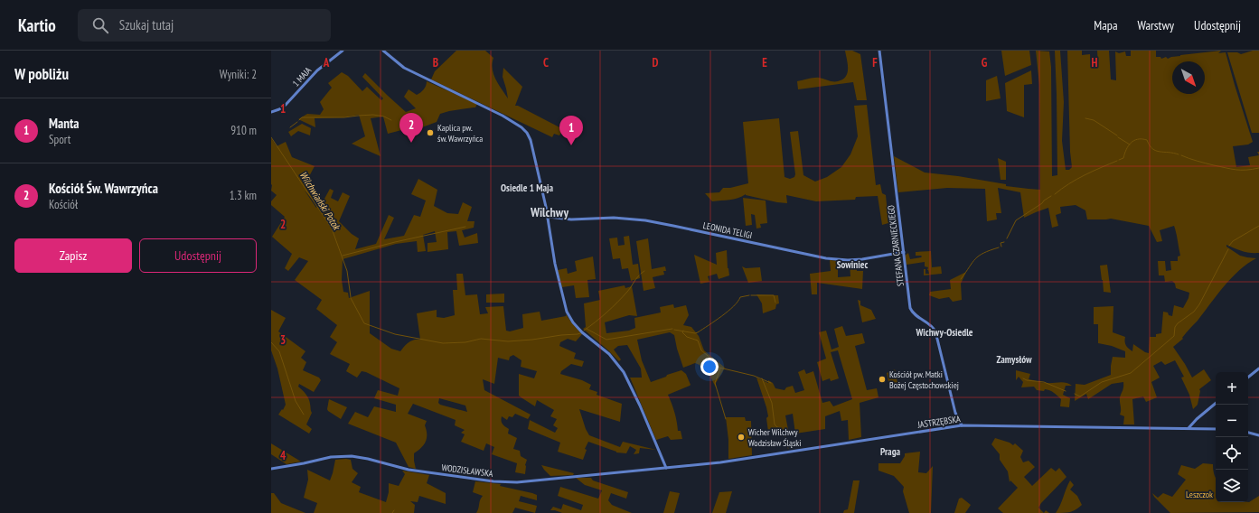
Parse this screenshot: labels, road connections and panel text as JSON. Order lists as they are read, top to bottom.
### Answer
{
  "streets": {
    "street": [
      "1 MAJA",
      "LEONIDA TELIGI",
      "STEFANA CZARNIECKIEGO",
      "JASTRZĘBSKA",
      "WODZISŁAWSKA"
    ]
  },
  "crossings": [
    ["LEONIDA TELIGI", "STEFANA CZARNIECKIEGO"],
    ["STEFANA CZARNIECKIEGO", "JASTRZĘBSKA"],
    ["JASTRZĘBSKA", "WODZISŁAWSKA"]
  ],
  "districts": [
    "Osiedle 1 Maja",
    "Wilchwy",
    "Sowiniec",
    "Wichwy-Osiedle",
    "Zamysłów",
    "Praga"
  ],
  "water": ["Wilchwiański Potok"],
  "parks": ["Leszczok"],
  "places": ["Kaplica pw. św. Wawrzyńca", "Kościół pw. Matki Bożej Częstochowskiej", "Wicher Wilchwy Wodzisław Śląski"],
  "north": "bottom right",
  "page": {
    "header": "Kartio",
    "search": "Szukaj tutaj",
    "nav": ["Mapa", "Warstwy", "Udostępnij"],
    "heading": ["W pobliżu", "Wyniki: 2"],
    "list": [
      {
        "mark": "1",
        "name": "Manta",
        "note": "Sport",
        "value": "910 m"
      },
      {
        "mark": "2",
        "name": "Kościół Św. Wawrzyńca",
        "note": "Kościół",
        "value": "1.3 km"
      }
    ],
    "pins": ["2", "1"],
    "buttons": ["Zapisz", "Udostępnij"],
    "map_buttons": ["+", "−"]
  },
  "grid": {
    "columns": [
      "A",
      "B",
      "C",
      "D",
      "E",
      "F",
      "G",
      "H"
    ],
    "rows": [
      "1",
      "2",
      "3",
      "4"
    ]
  }
}
